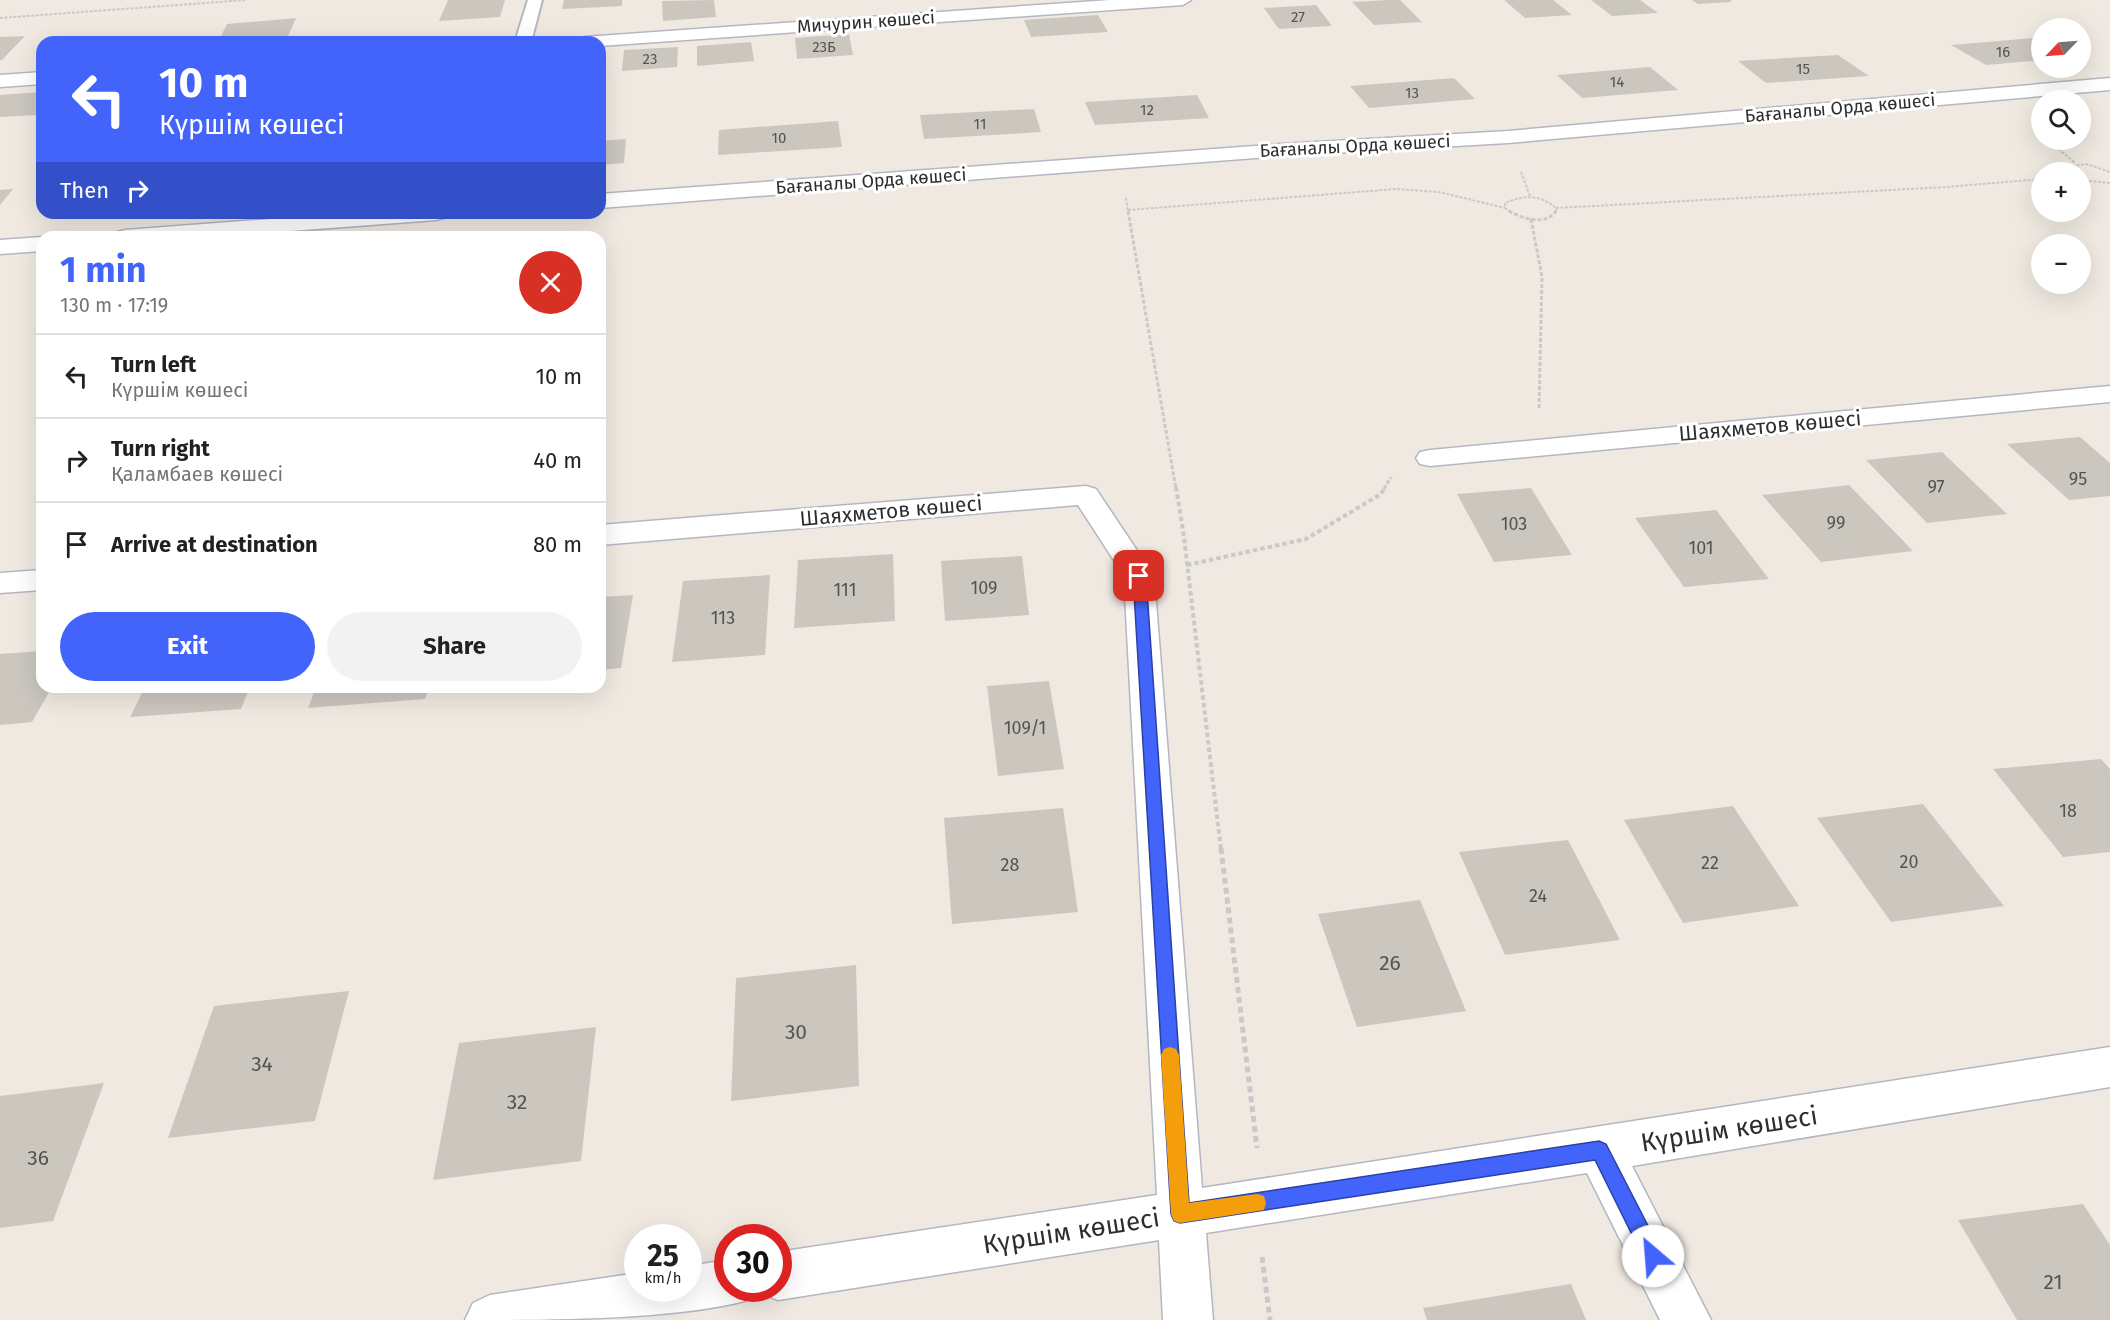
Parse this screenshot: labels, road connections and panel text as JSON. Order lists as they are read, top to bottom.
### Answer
{
  "streets": {
    "street": [
      "Мичурин көшесі",
      "Бағаналы Орда көшесі",
      "Шаяхметов көшесі",
      "Күршім көшесі"
    ]
  },
  "house_numbers": [
    "27",
    "23Б",
    "16",
    "23",
    "15",
    "14",
    "13",
    "12",
    "11",
    "10",
    "95",
    "97",
    "99",
    "103",
    "101",
    "109",
    "111",
    "113",
    "109/1",
    "18",
    "20",
    "22",
    "28",
    "24",
    "26",
    "30",
    "34",
    "32",
    "36",
    "21"
  ],
  "north": "bottom left",
  "page": {
    "map_buttons": ["+", "−"],
    "turn": ["10 m", "Күршім көшесі"],
    "then": "Then",
    "heading": ["1 min", "130 m · 17:19"],
    "list": [
      {
        "name": "Turn left",
        "note": "Күршім көшесі",
        "value": "10 m"
      },
      {
        "name": "Turn right",
        "note": "Қаламбаев көшесі",
        "value": "40 m"
      },
      {
        "name": "Arrive at destination",
        "value": "80 m"
      }
    ],
    "buttons": ["Exit", "Share"],
    "speed": "25 km/h",
    "limit": "30"
  }
}
